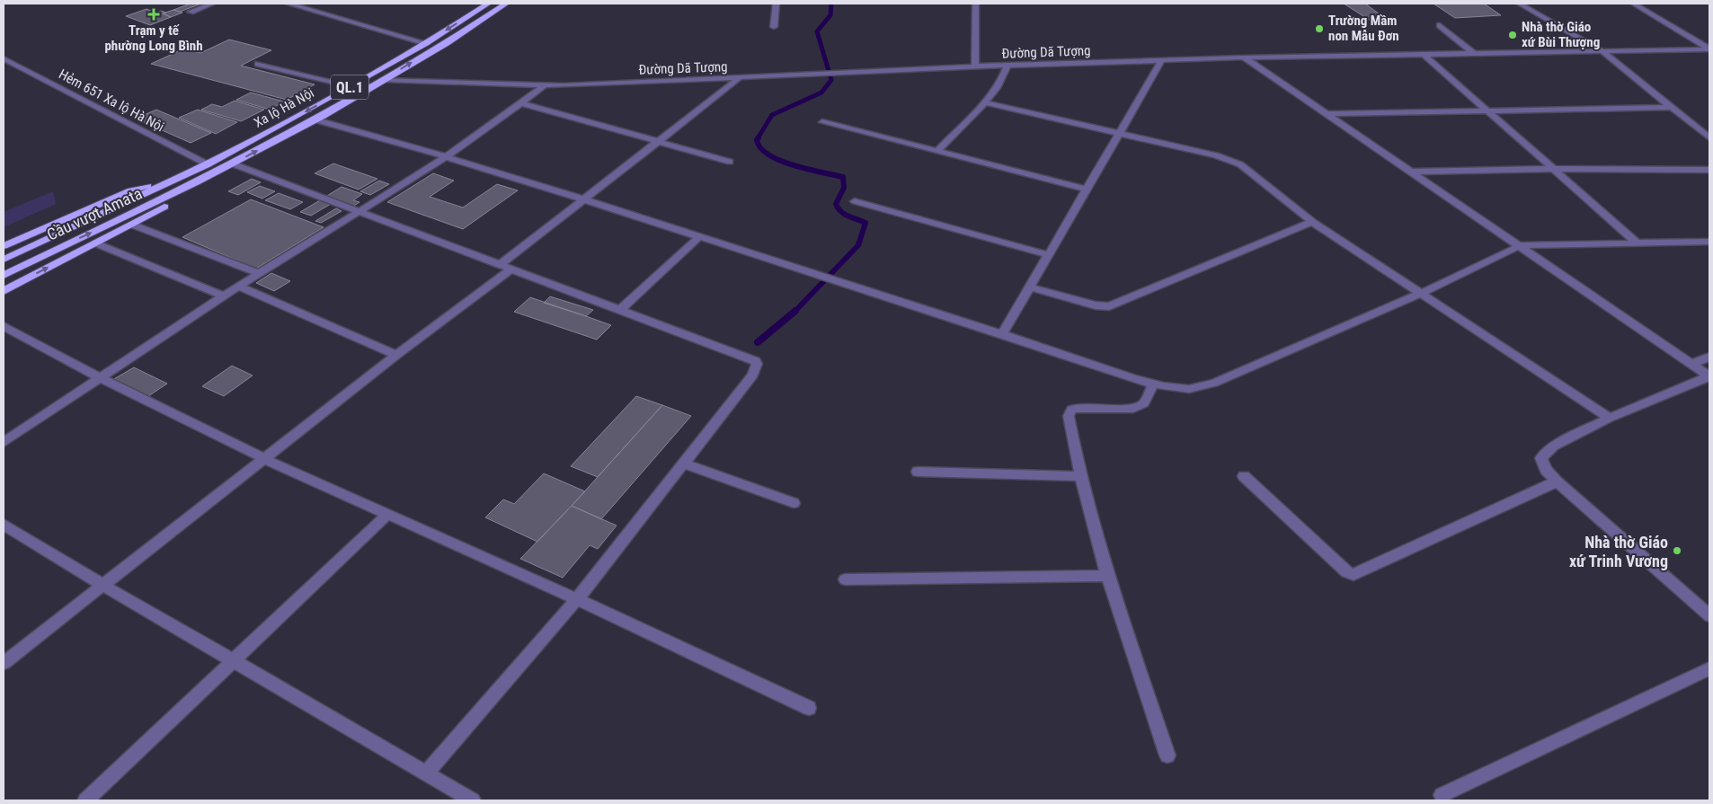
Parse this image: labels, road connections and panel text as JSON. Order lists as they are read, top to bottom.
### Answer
{
  "streets": {
    "highway": ["QL.1", "Xa lộ Hà Nội", "Cầu vượt Amata"],
    "street": ["Đường Dã Tượng", "Hẻm 651 Xa lộ Hà Nội"]
  },
  "crossings": [
    ["Hẻm 651 Xa lộ Hà Nội", "Xa lộ Hà Nội"],
    ["Xa lộ Hà Nội", "Cầu vượt Amata"]
  ],
  "places": {
    "health": ["Trạm y tế phường Long Bình"],
    "other": ["Trường Mầm non Mẫu Đơn", "Nhà thờ Giáo xứ Bùi Thượng", "Nhà thờ Giáo xứ Trinh Vương"]
  }
}
